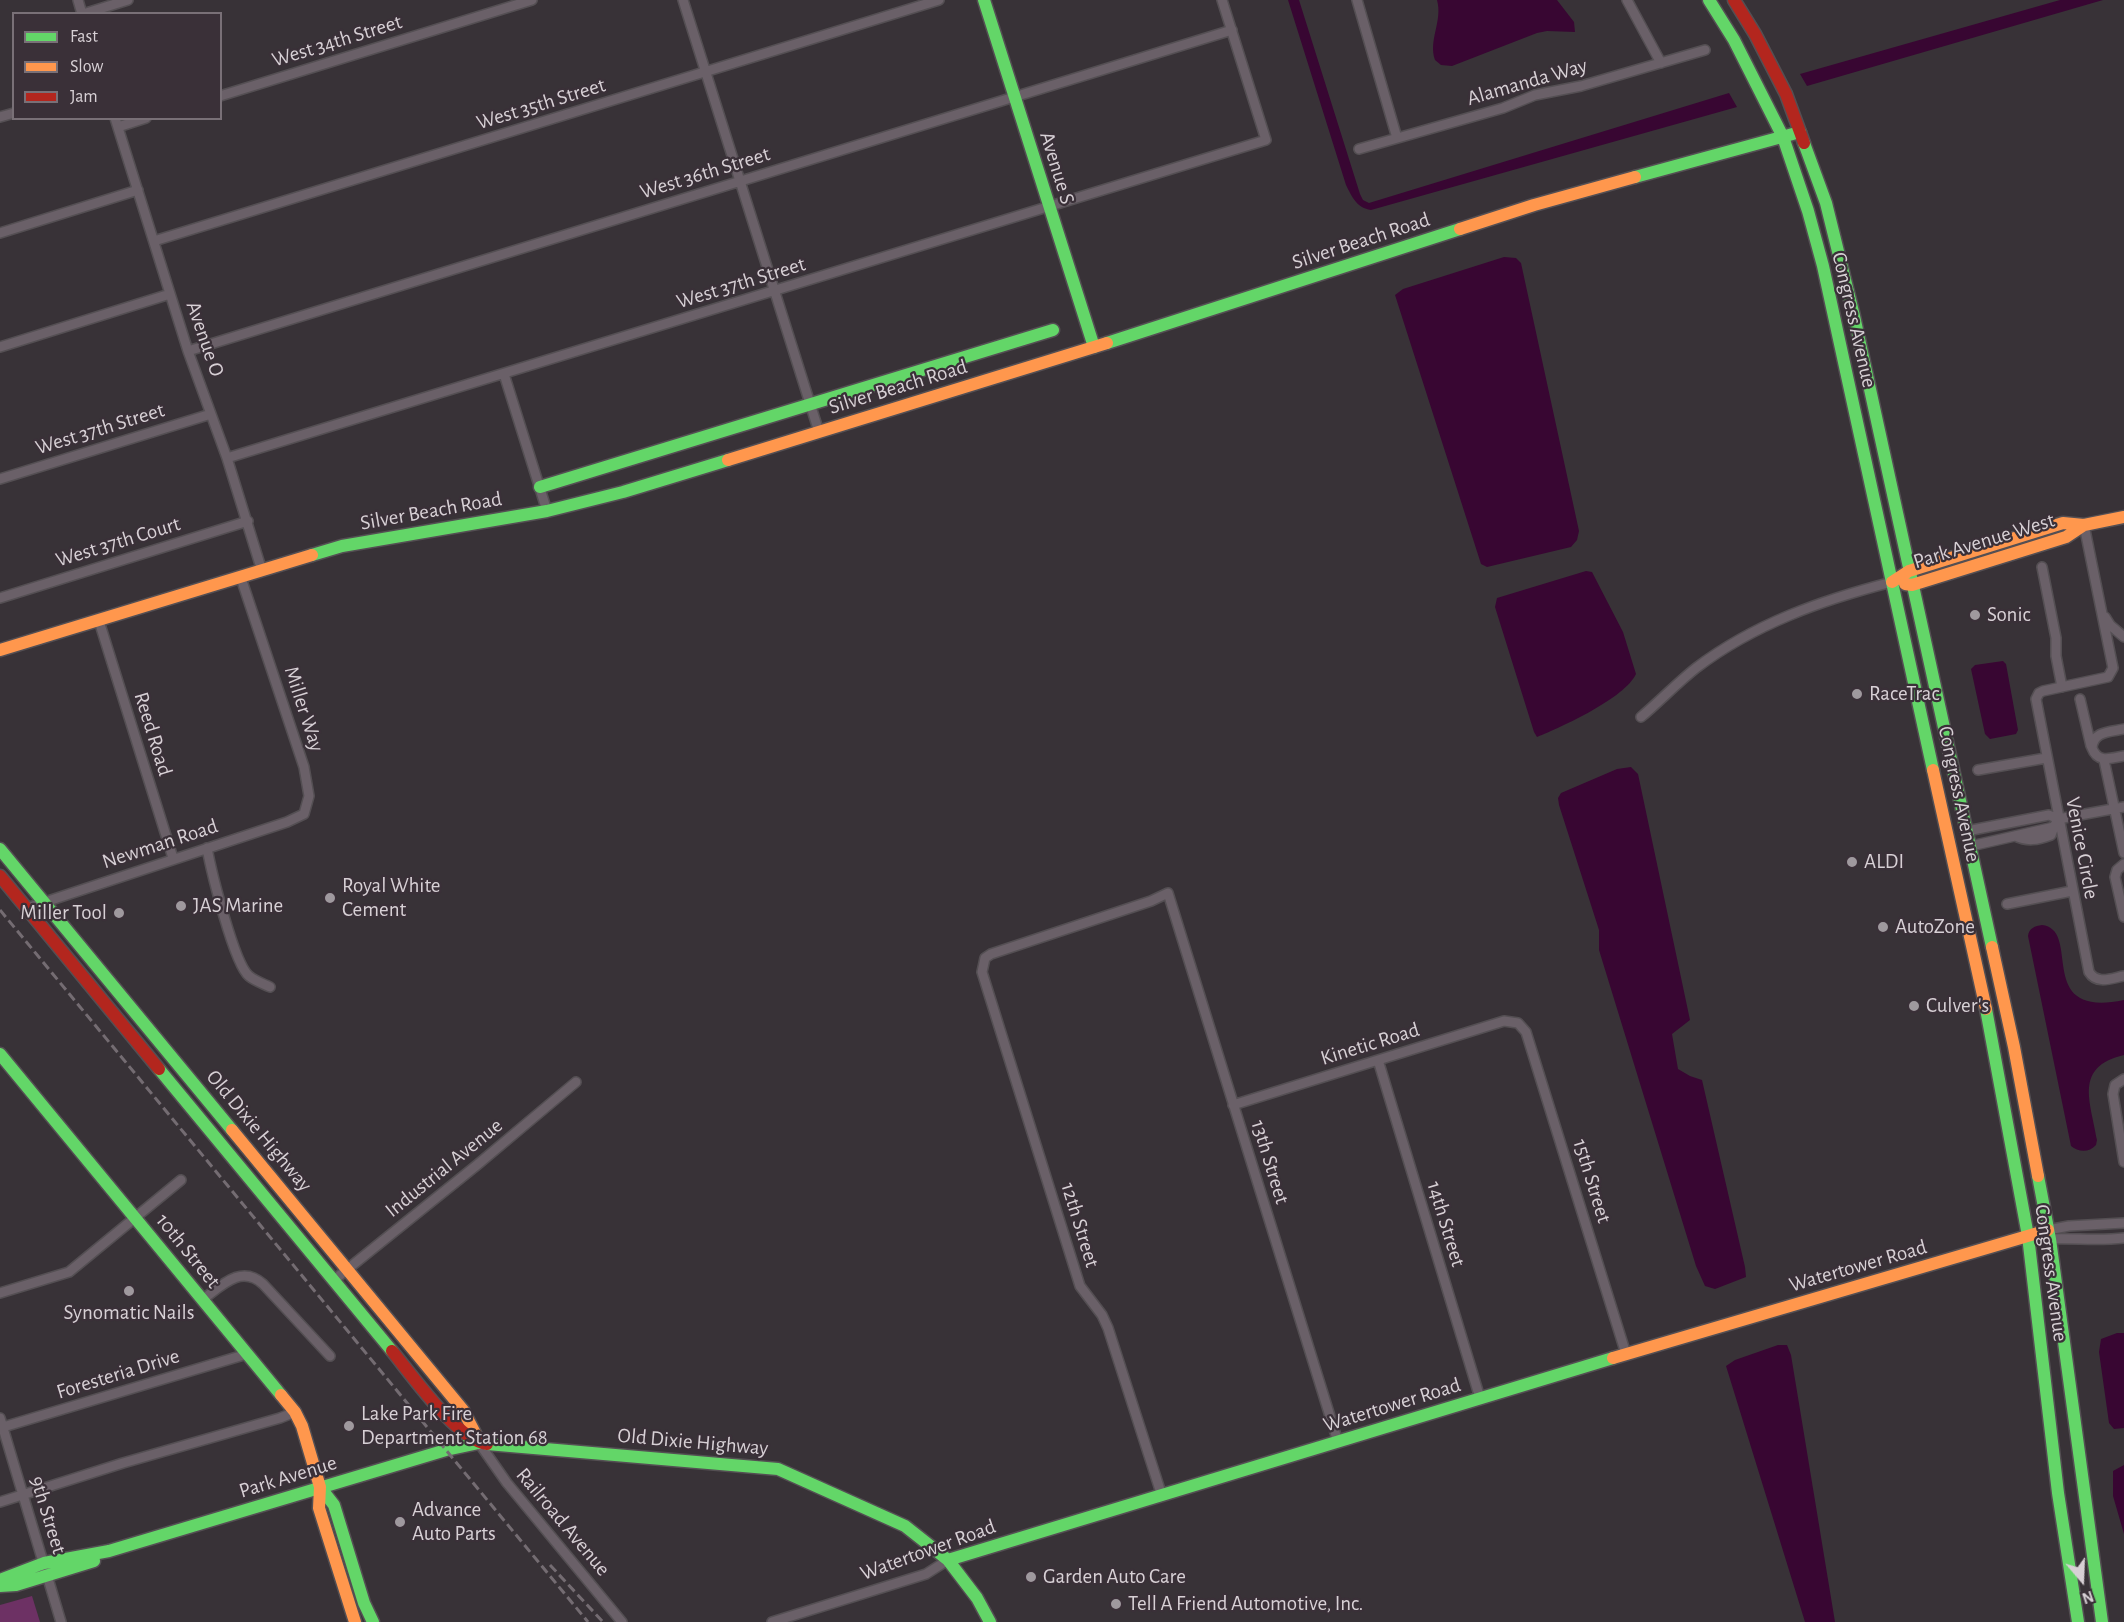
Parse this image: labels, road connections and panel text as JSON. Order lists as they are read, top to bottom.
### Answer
{
  "streets": {
    "street": [
      "West 34th Street",
      "Alamanda Way",
      "West 35th Street",
      "Avenue S",
      "West 36th Street",
      "Silver Beach Road",
      "West 37th Street",
      "Congress Avenue",
      "Avenue O",
      "Park Avenue West",
      "West 37th Court",
      "Miller Way",
      "Reed Road",
      "Newman Road",
      "Venice Circle",
      "Kinetic Road",
      "Old Dixie Highway",
      "13th Street",
      "Industrial Avenue",
      "15th Street",
      "14th Street",
      "12th Street",
      "10th Street",
      "Watertower Road",
      "Foresteria Drive",
      "Park Avenue",
      "9th Street",
      "Railroad Avenue"
    ]
  },
  "crossings": [
    ["West 35th Street", "Avenue O"],
    ["Avenue S", "West 36th Street"],
    ["Avenue S", "Silver Beach Road"],
    ["Avenue S", "West 37th Street"],
    ["West 36th Street", "West 37th Street"],
    ["West 36th Street", "Avenue O"],
    ["Silver Beach Road", "Congress Avenue"],
    ["Silver Beach Road", "Avenue O"],
    ["Silver Beach Road", "Miller Way"],
    ["Silver Beach Road", "Reed Road"],
    ["West 37th Street", "Avenue O"],
    ["Congress Avenue", "Park Avenue West"],
    ["Congress Avenue", "Watertower Road"],
    ["Avenue O", "West 37th Court"],
    ["Miller Way", "Newman Road"],
    ["Reed Road", "Newman Road"],
    ["Newman Road", "Old Dixie Highway"],
    ["Kinetic Road", "13th Street"],
    ["Kinetic Road", "15th Street"],
    ["Kinetic Road", "14th Street"],
    ["Old Dixie Highway", "Industrial Avenue"],
    ["Old Dixie Highway", "Watertower Road"],
    ["Old Dixie Highway", "Park Avenue"],
    ["Old Dixie Highway", "Railroad Avenue"],
    ["13th Street", "12th Street"],
    ["13th Street", "Watertower Road"],
    ["15th Street", "Watertower Road"],
    ["14th Street", "Watertower Road"],
    ["12th Street", "Watertower Road"],
    ["10th Street", "Foresteria Drive"],
    ["10th Street", "Park Avenue"],
    ["Foresteria Drive", "9th Street"],
    ["Park Avenue", "9th Street"],
    ["Park Avenue", "Railroad Avenue"]
  ],
  "places": [
    "Sonic",
    "RaceTrac",
    "ALDI",
    "Royal White Cement",
    "JAS Marine",
    "Miller Tool",
    "AutoZone",
    "Culver's",
    "Synomatic Nails",
    "Lake Park Fire Department Station 68",
    "Advance Auto Parts",
    "Garden Auto Care",
    "Tell A Friend Automotive, Inc."
  ],
  "legend": ["Fast", "Slow", "Jam"],
  "north": "bottom"
}
